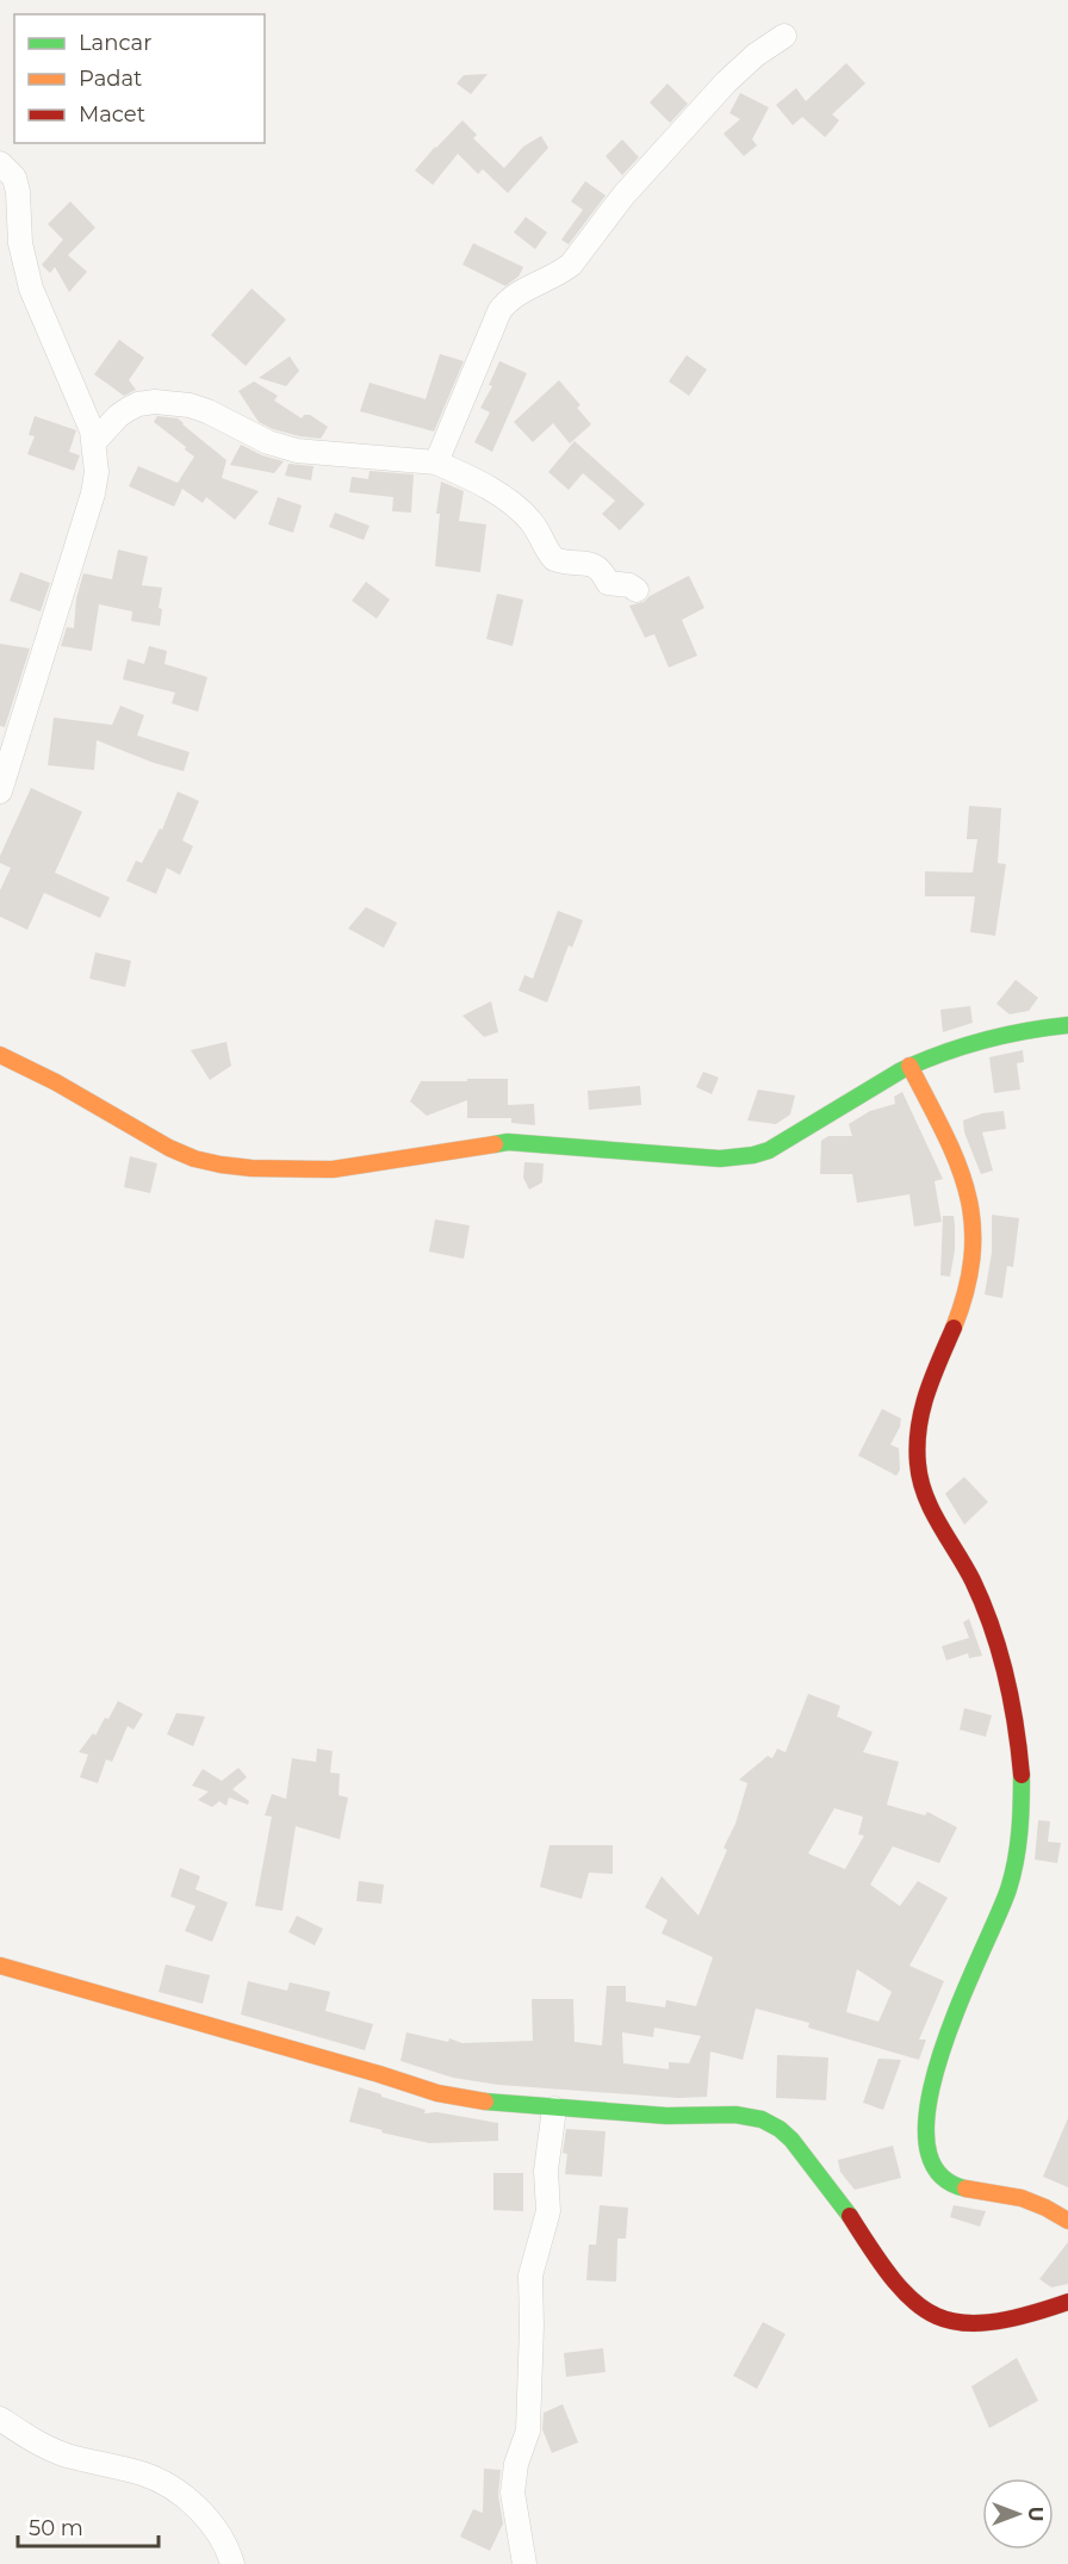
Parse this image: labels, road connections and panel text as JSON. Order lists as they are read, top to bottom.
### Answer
{
  "legend": ["Lancar", "Padat", "Macet"],
  "scale_bar": "50 m",
  "north": "right"
}
